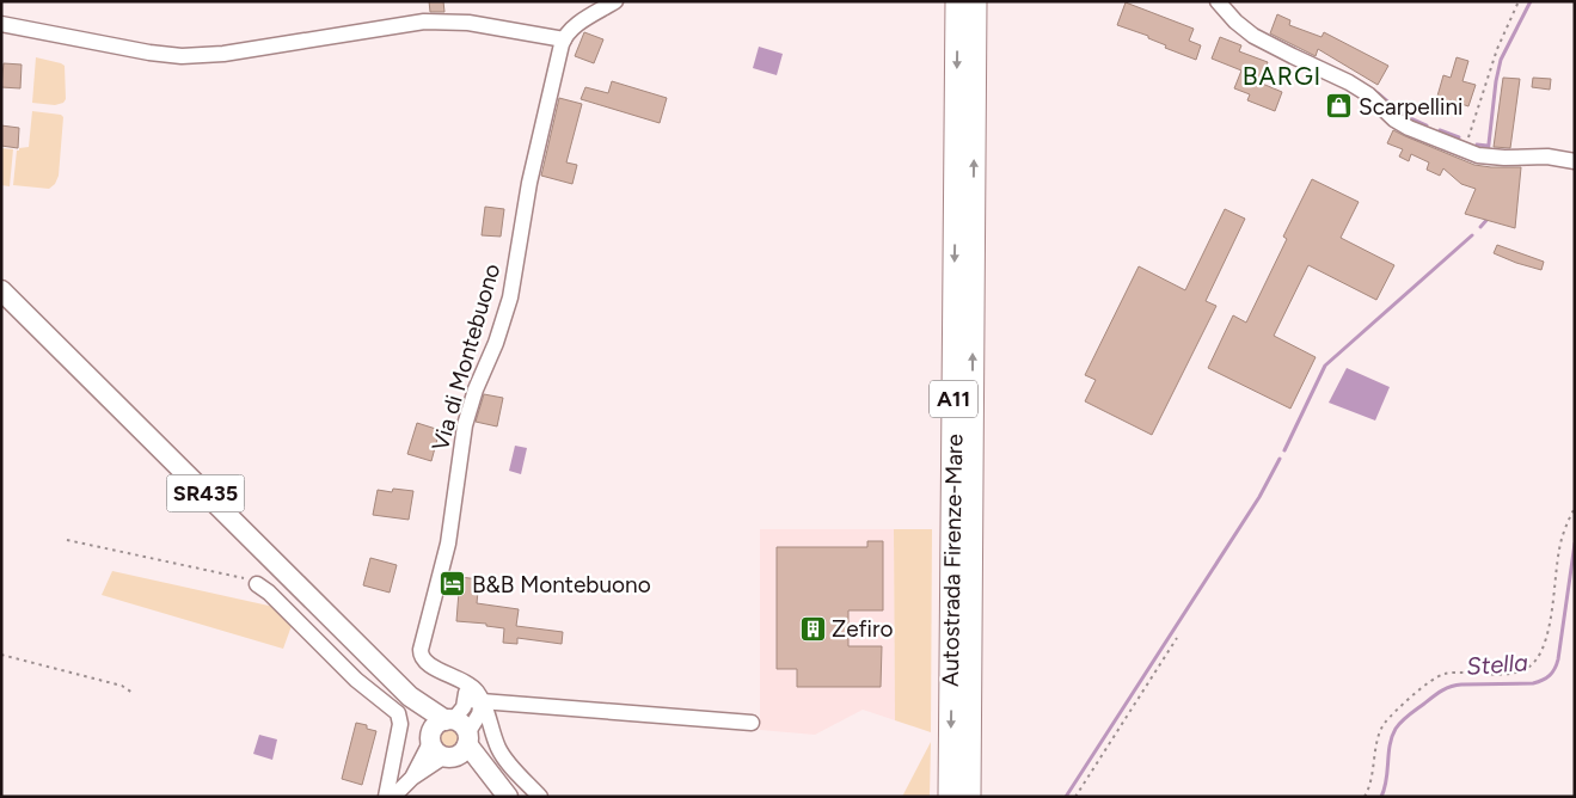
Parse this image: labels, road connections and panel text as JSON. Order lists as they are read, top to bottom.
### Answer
{
  "streets": {
    "highway": ["A11", "Autostrada Firenze-Mare"],
    "main road": ["SR435"],
    "street": ["Via di Montebuono"]
  },
  "districts": ["BARGI"],
  "water": ["Stella"],
  "places": {
    "shop": ["Scarpellini"],
    "hotel": ["B&B Montebuono"],
    "building": ["Zefiro"]
  }
}
